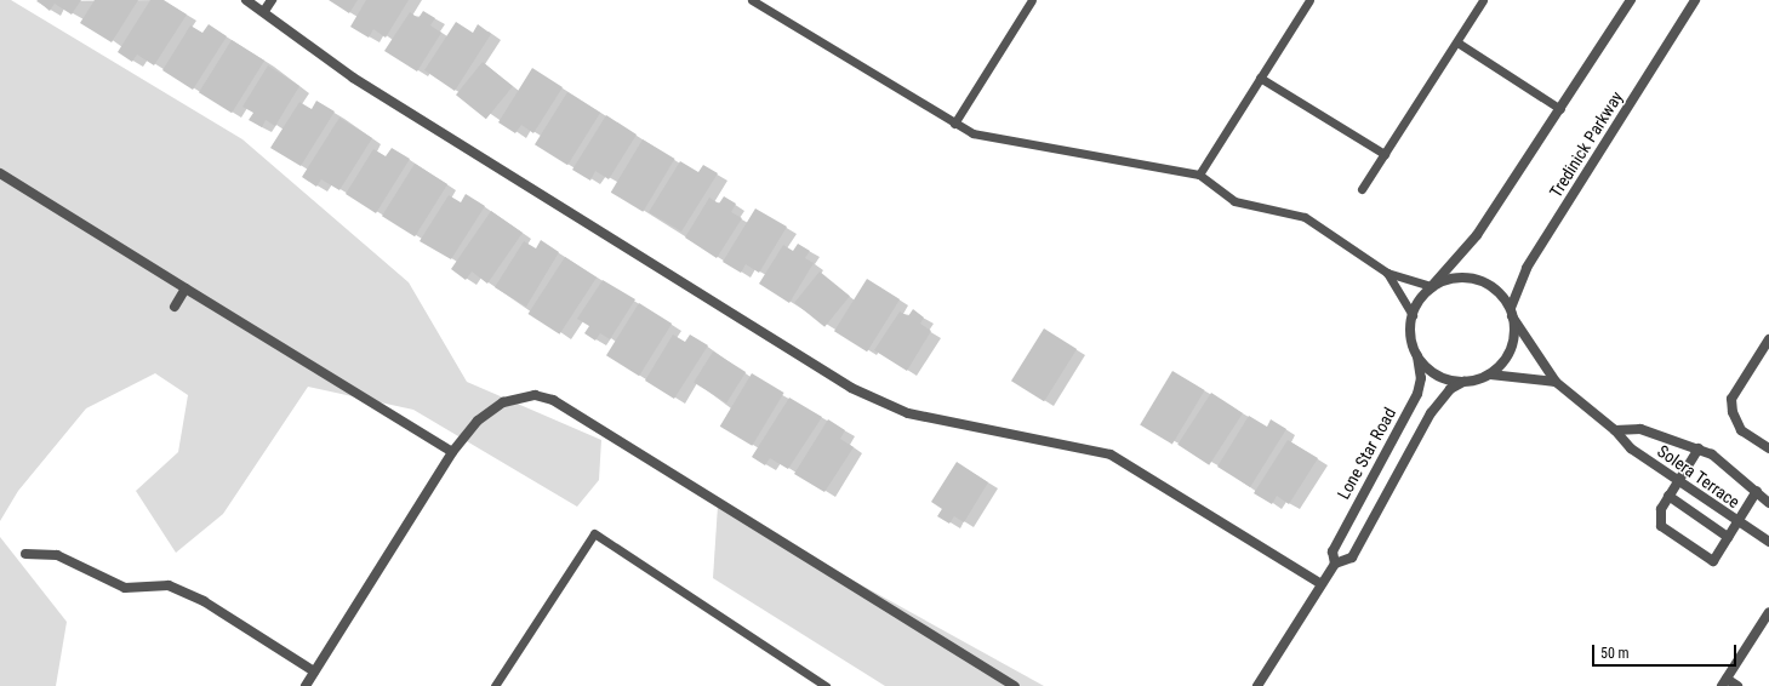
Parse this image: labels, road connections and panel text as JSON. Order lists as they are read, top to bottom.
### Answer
{
  "streets": {
    "street": ["Tredinick Parkway", "Lone Star Road", "Solera Terrace"]
  },
  "crossings": [
    ["Tredinick Parkway", "Lone Star Road"],
    ["Tredinick Parkway", "Solera Terrace"],
    ["Lone Star Road", "Solera Terrace"]
  ],
  "scale_bar": "50 m"
}
